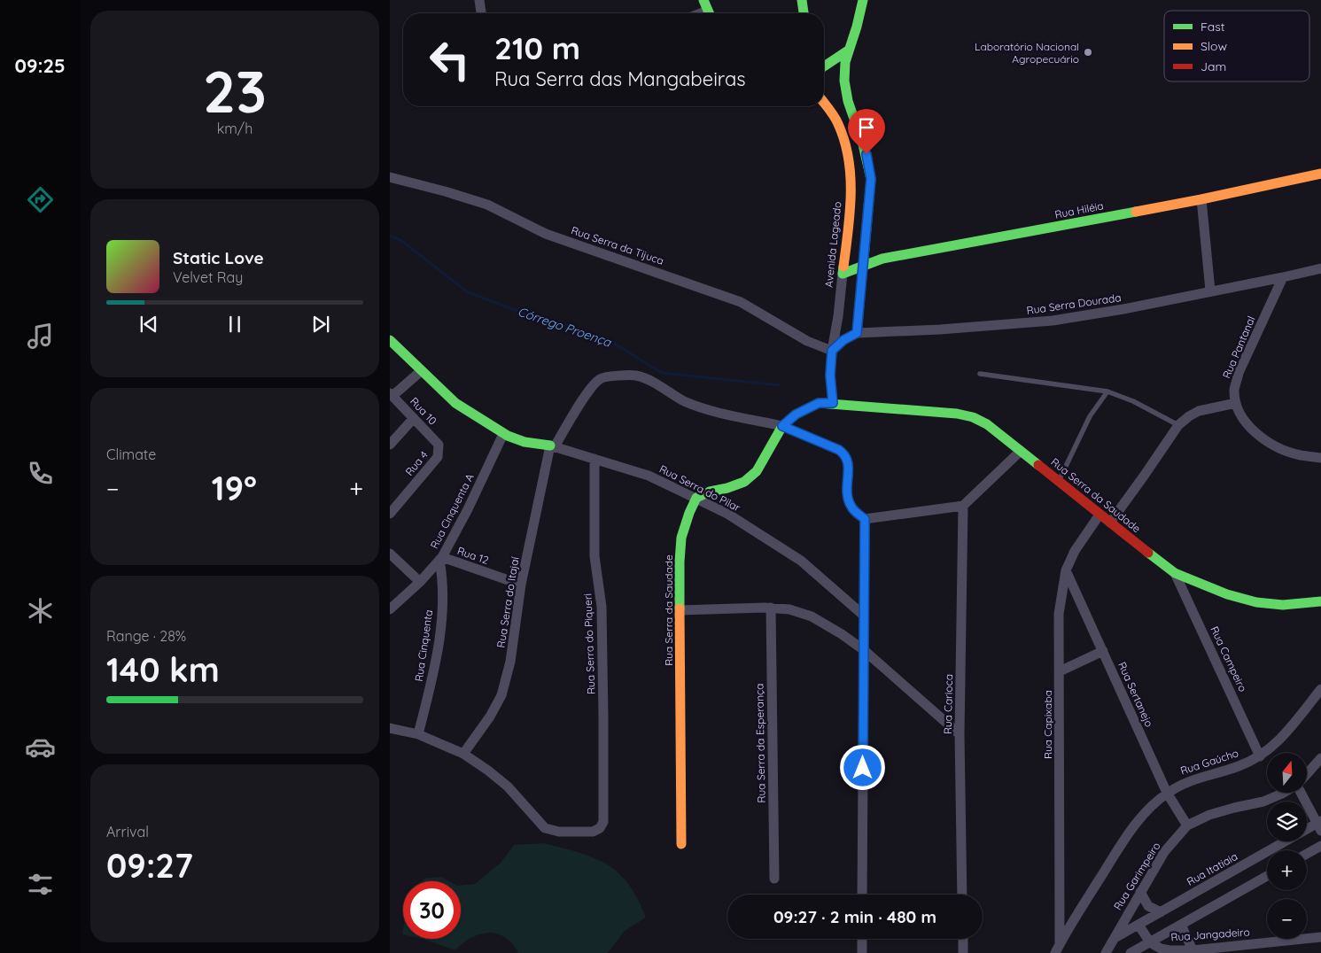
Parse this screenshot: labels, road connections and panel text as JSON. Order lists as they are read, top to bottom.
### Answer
{
  "streets": {
    "street": [
      "Rua Hiléia",
      "Avenida Lageado",
      "Rua Serra da Tijuca",
      "Rua Serra Dourada",
      "Rua Pantanal",
      "Rua 10",
      "Rua 4",
      "Rua Serra do Pilar",
      "Rua Serra da Saudade",
      "Rua Cinquenta A",
      "Rua 12",
      "Rua Serra do Itajaí",
      "Rua Serra do Piqueri",
      "Rua Cinquenta",
      "Rua Campeiro",
      "Rua Sertanejo",
      "Rua Carioca",
      "Rua Capixaba",
      "Rua Serra da Esperança",
      "Rua Gaúcho",
      "Rua Itatiaia",
      "Rua Garimpeiro",
      "Rua Jangadeiro"
    ]
  },
  "crossings": [
    ["Rua Hiléia", "Avenida Lageado"],
    ["Avenida Lageado", "Rua Serra da Tijuca"],
    ["Rua Serra Dourada", "Rua Pantanal"],
    ["Rua 10", "Rua 4"],
    ["Rua Serra do Pilar", "Rua Serra da Saudade"],
    ["Rua Serra do Pilar", "Rua Serra do Itajaí"],
    ["Rua Serra do Pilar", "Rua Serra do Piqueri"],
    ["Rua Serra da Saudade", "Rua Campeiro"],
    ["Rua Serra da Saudade", "Rua Capixaba"],
    ["Rua Cinquenta A", "Rua 12"],
    ["Rua Cinquenta A", "Rua Cinquenta"],
    ["Rua 12", "Rua Serra do Itajaí"],
    ["Rua 12", "Rua Cinquenta"],
    ["Rua Serra do Itajaí", "Rua Serra do Piqueri"],
    ["Rua Campeiro", "Rua Gaúcho"],
    ["Rua Sertanejo", "Rua Capixaba"],
    ["Rua Sertanejo", "Rua Gaúcho"],
    ["Rua Sertanejo", "Rua Garimpeiro"],
    ["Rua Capixaba", "Rua Gaúcho"],
    ["Rua Itatiaia", "Rua Garimpeiro"]
  ],
  "water": ["Córrego Proença"],
  "places": ["Laboratório Nacional Agropecuário"],
  "legend": ["Fast", "Slow", "Jam"],
  "north": "top",
  "page": {
    "tabs": "09:25",
    "tile": [
      ["23", "km/h"],
      "Climate",
      ["Range · 28%", "140 km"],
      ["Arrival", "09:27"]
    ],
    "turn": ["210 m", "Rua Serra das Mangabeiras"],
    "song": ["Static Love", "Velvet Ray"],
    "heat": ["−", "19°", "+"],
    "map_buttons": ["+", "−"],
    "limit": "30",
    "trip": "09:27 · 2 min · 480 m"
  }
}
